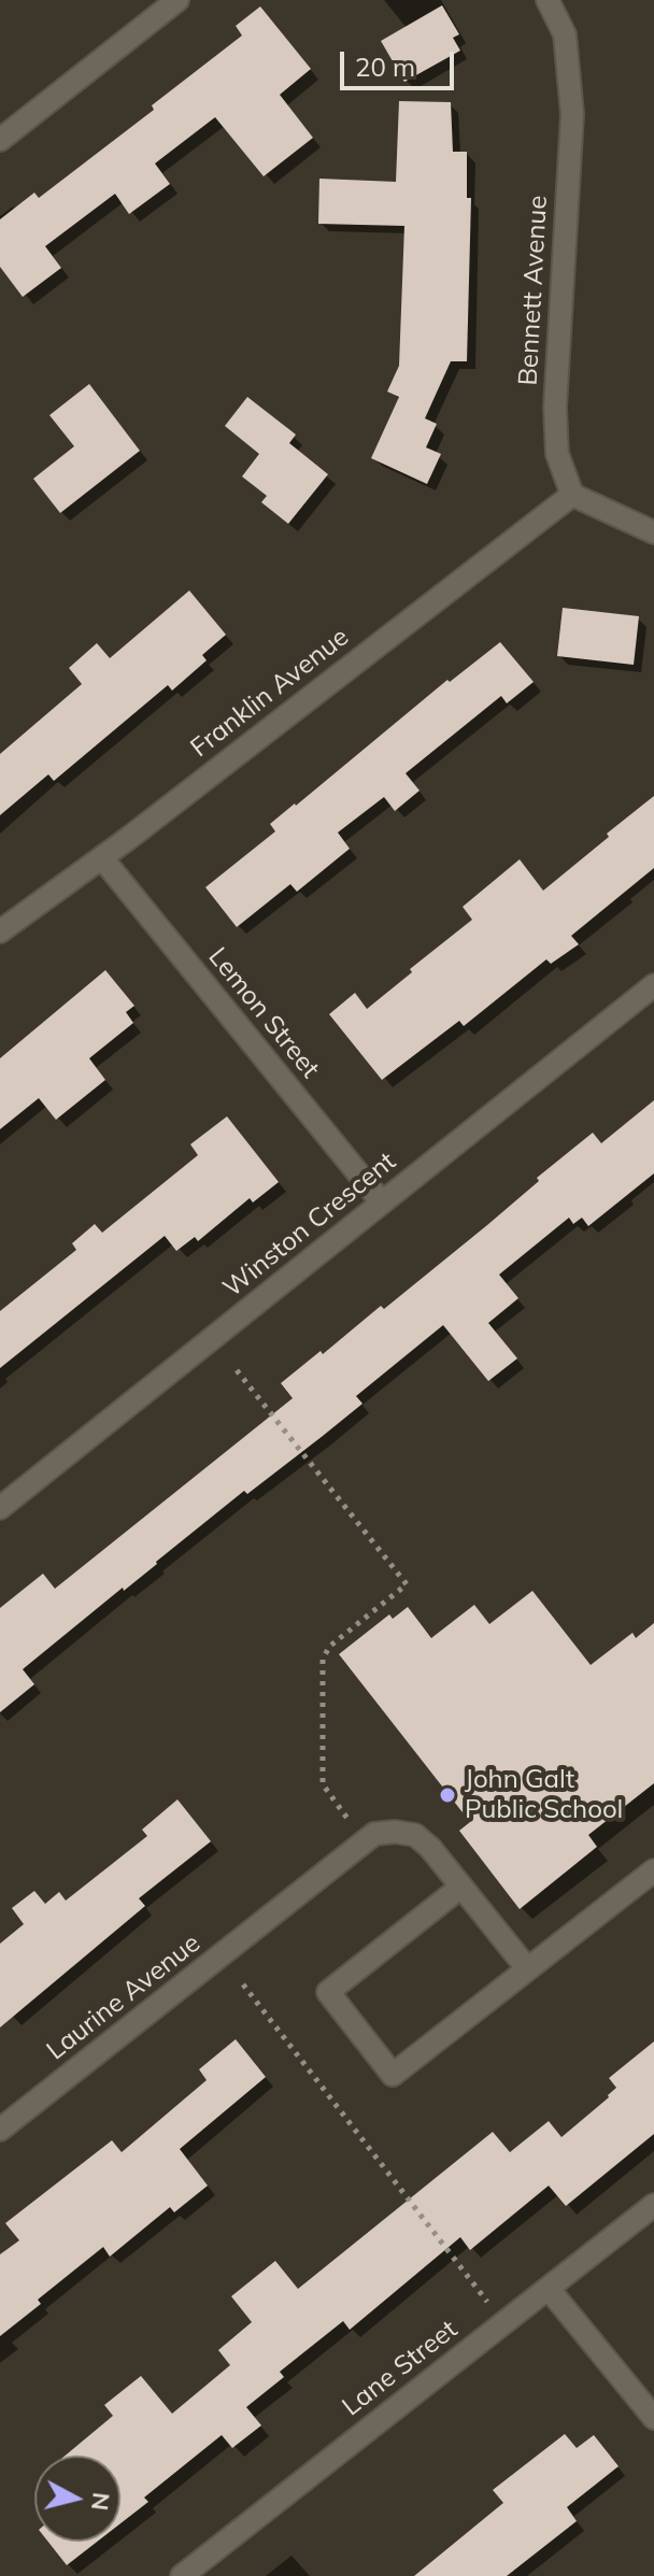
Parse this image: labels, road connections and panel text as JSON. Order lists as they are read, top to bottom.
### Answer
{
  "streets": {
    "street": [
      "Bennett Avenue",
      "Franklin Avenue",
      "Lemon Street",
      "Winston Crescent",
      "Laurine Avenue",
      "Lane Street"
    ]
  },
  "crossings": [
    ["Bennett Avenue", "Franklin Avenue"],
    ["Franklin Avenue", "Lemon Street"],
    ["Lemon Street", "Winston Crescent"]
  ],
  "places": ["John Galt Public School"],
  "scale_bar": "20 m",
  "north": "right"
}
